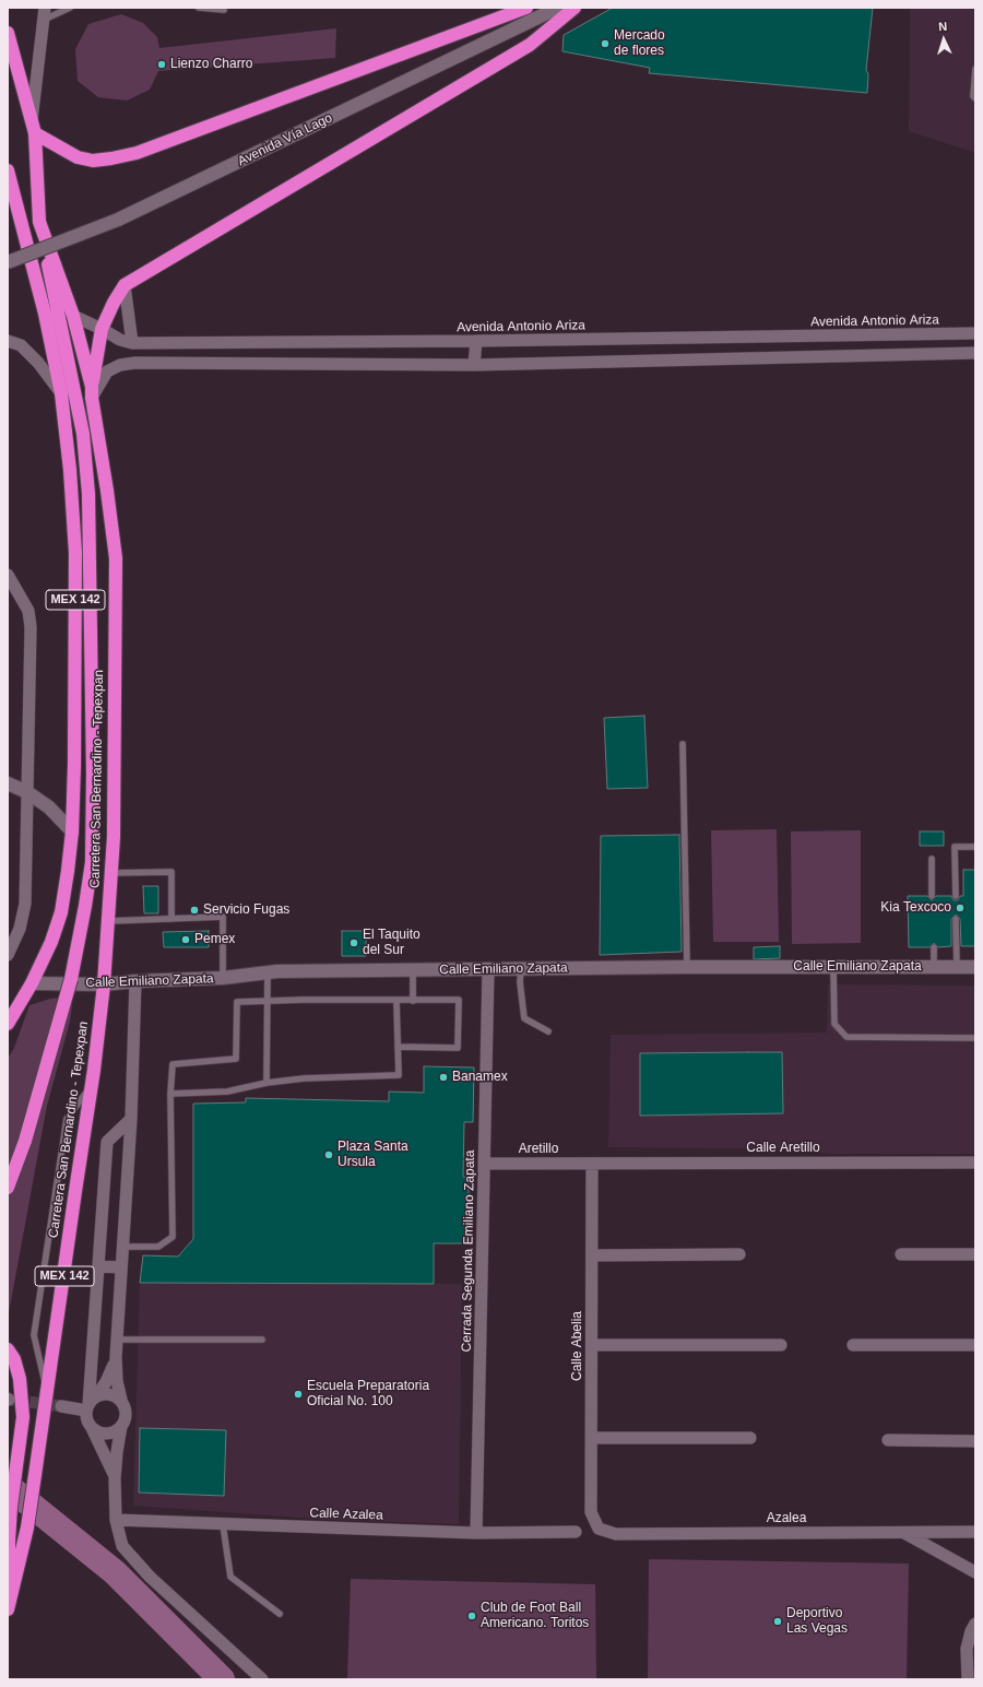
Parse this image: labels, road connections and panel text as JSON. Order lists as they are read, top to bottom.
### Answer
{
  "streets": {
    "highway": ["MEX 142", "Carretera San Bernardino - Tepexpan"],
    "main road": ["Avenida Vía Lago", "Calle Emiliano Zapata"],
    "street": [
      "Avenida Antonio Ariza",
      "Calle Aretillo",
      "Aretillo",
      "Cerrada Segunda Emiliano Zapata",
      "Calle Abelia",
      "Calle Azalea",
      "Azalea"
    ]
  },
  "crossings": [
    ["Avenida Antonio Ariza", "Carretera San Bernardino - Tepexpan"],
    ["Carretera San Bernardino - Tepexpan", "Calle Emiliano Zapata"],
    ["Calle Emiliano Zapata", "Cerrada Segunda Emiliano Zapata"],
    ["Calle Aretillo", "Aretillo"],
    ["Calle Aretillo", "Calle Abelia"],
    ["Aretillo", "Cerrada Segunda Emiliano Zapata"],
    ["Aretillo", "Calle Abelia"],
    ["Cerrada Segunda Emiliano Zapata", "Calle Azalea"],
    ["Calle Abelia", "Azalea"]
  ],
  "places": [
    "Mercado de flores",
    "Lienzo Charro",
    "Kia Texcoco",
    "Servicio Fugas",
    "Pemex",
    "El Taquito del Sur",
    "Banamex",
    "Plaza Santa Ursula",
    "Escuela Preparatoria Oficial No. 100",
    "Club de Foot Ball Americano. Toritos",
    "Deportivo Las Vegas"
  ],
  "north": "top"
}
